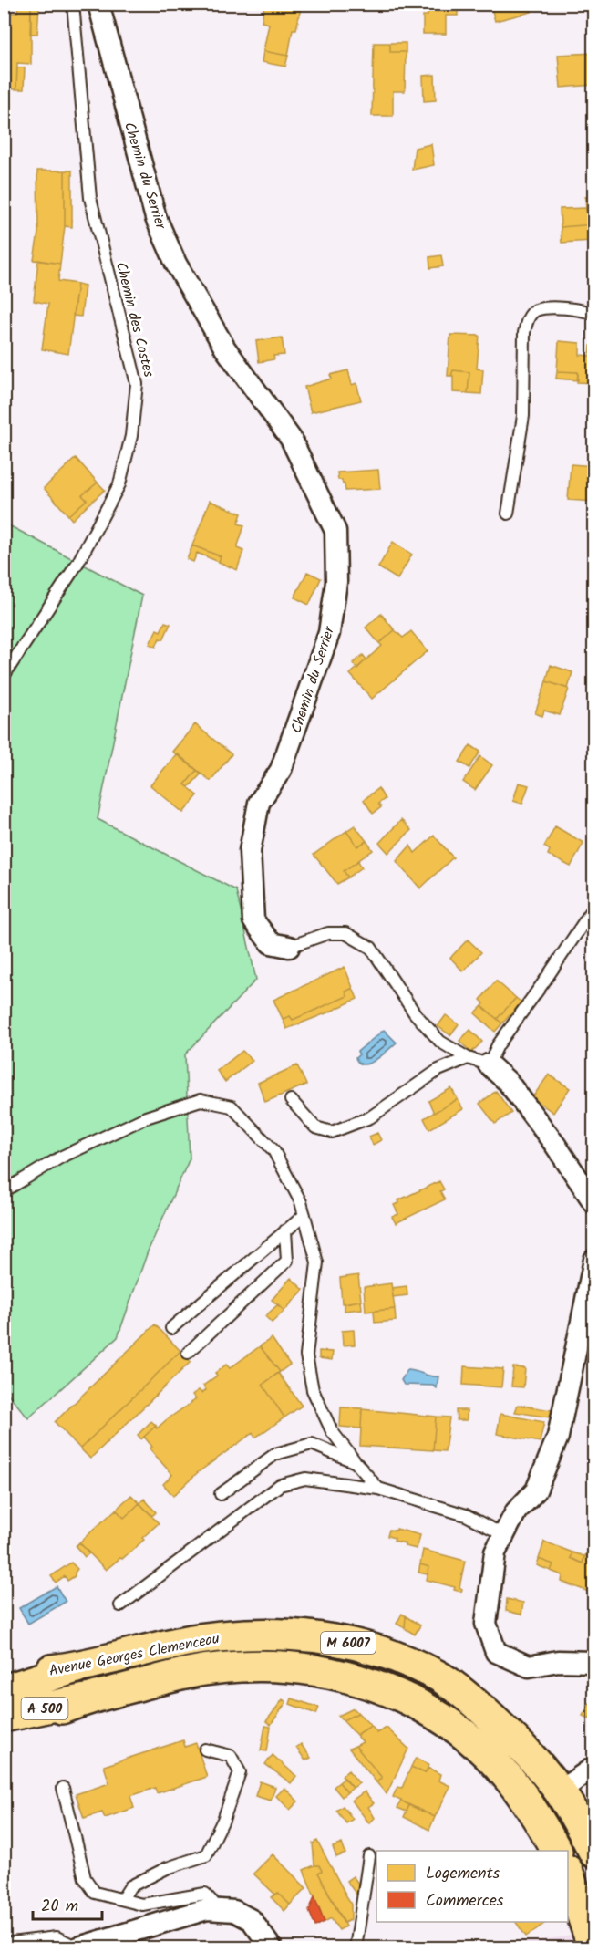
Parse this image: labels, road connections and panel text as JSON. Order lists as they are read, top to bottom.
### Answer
{
  "streets": {
    "main road": ["M 6007", "Avenue Georges Clemenceau", "A 500"],
    "street": ["Chemin du Serrier"],
    "lane": ["Chemin des Costes"]
  },
  "crossings": [
    ["Avenue Georges Clemenceau", "A 500"]
  ],
  "legend": ["Logements", "Commerces"],
  "scale_bar": "20 m"
}
